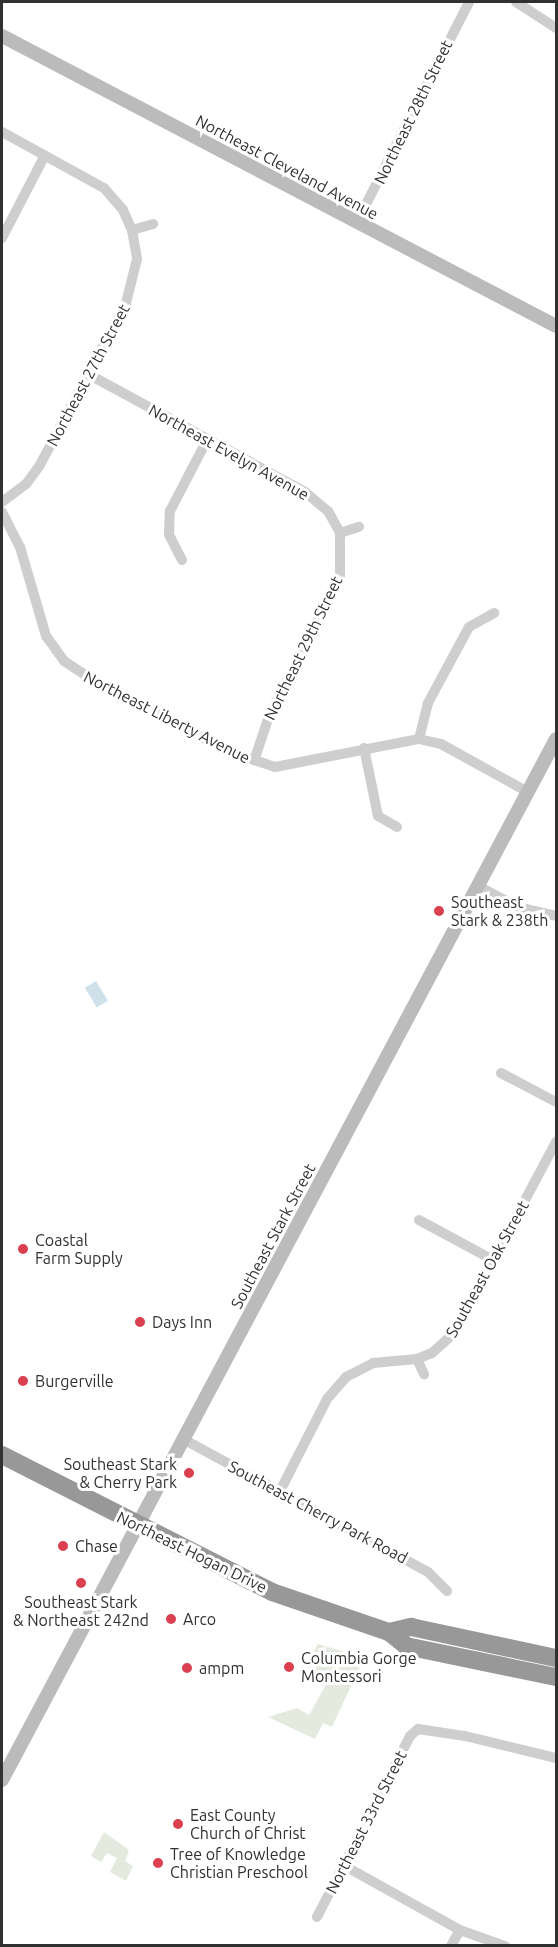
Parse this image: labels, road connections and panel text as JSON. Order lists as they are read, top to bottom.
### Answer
{
  "streets": {
    "highway": ["Northeast Hogan Drive"],
    "main road": ["Northeast Cleveland Avenue", "Southeast Stark Street"],
    "street": [
      "Northeast 28th Street",
      "Northeast 27th Street",
      "Northeast Evelyn Avenue",
      "Northeast 29th Street",
      "Northeast Liberty Avenue",
      "Southeast Oak Street",
      "Southeast Cherry Park Road",
      "Northeast 33rd Street"
    ]
  },
  "crossings": [
    ["Northeast 28th Street", "Northeast Cleveland Avenue"],
    ["Northeast 27th Street", "Northeast Evelyn Avenue"],
    ["Northeast Evelyn Avenue", "Northeast 29th Street"],
    ["Northeast 29th Street", "Northeast Liberty Avenue"],
    ["Northeast Liberty Avenue", "Southeast Stark Street"],
    ["Southeast Stark Street", "Southeast Cherry Park Road"],
    ["Southeast Stark Street", "Northeast Hogan Drive"],
    ["Southeast Oak Street", "Southeast Cherry Park Road"]
  ],
  "places": [
    "Southeast Stark & 238th",
    "Coastal Farm Supply",
    "Days Inn",
    "Burgerville",
    "Southeast Stark & Cherry Park",
    "Chase",
    "Southeast Stark & Northeast 242nd",
    "Arco",
    "Columbia Gorge Montessori",
    "ampm",
    "East County Church of Christ",
    "Tree of Knowledge Christian Preschool"
  ]
}
